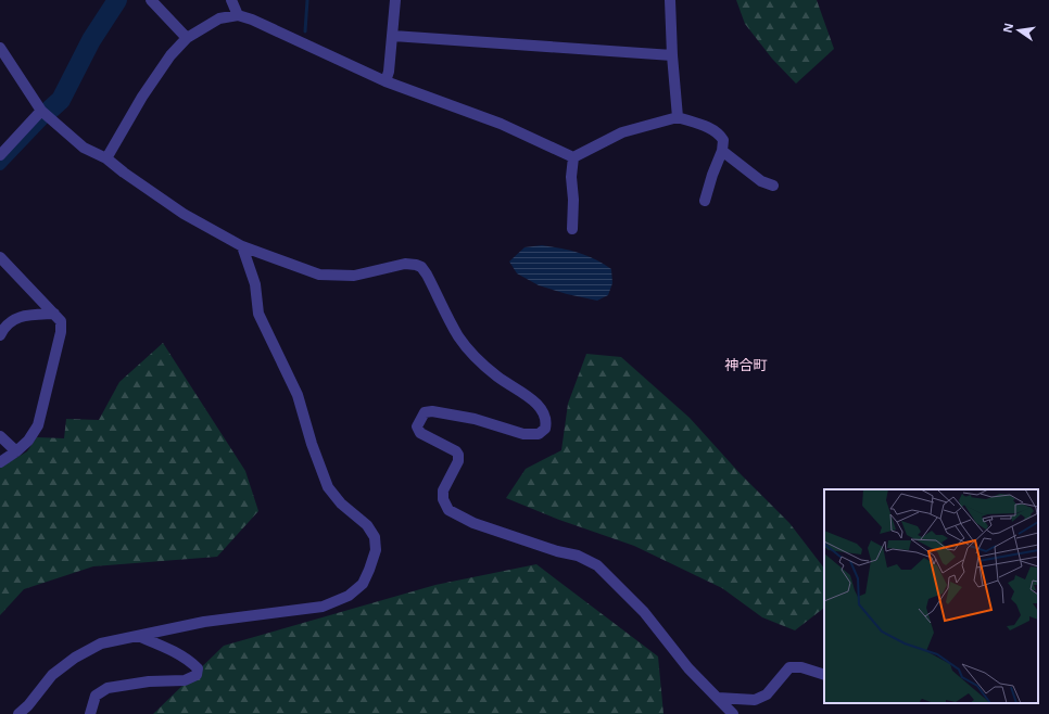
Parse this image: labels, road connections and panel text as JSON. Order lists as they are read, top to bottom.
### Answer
{
  "districts": ["神合町"],
  "north": "left"
}
